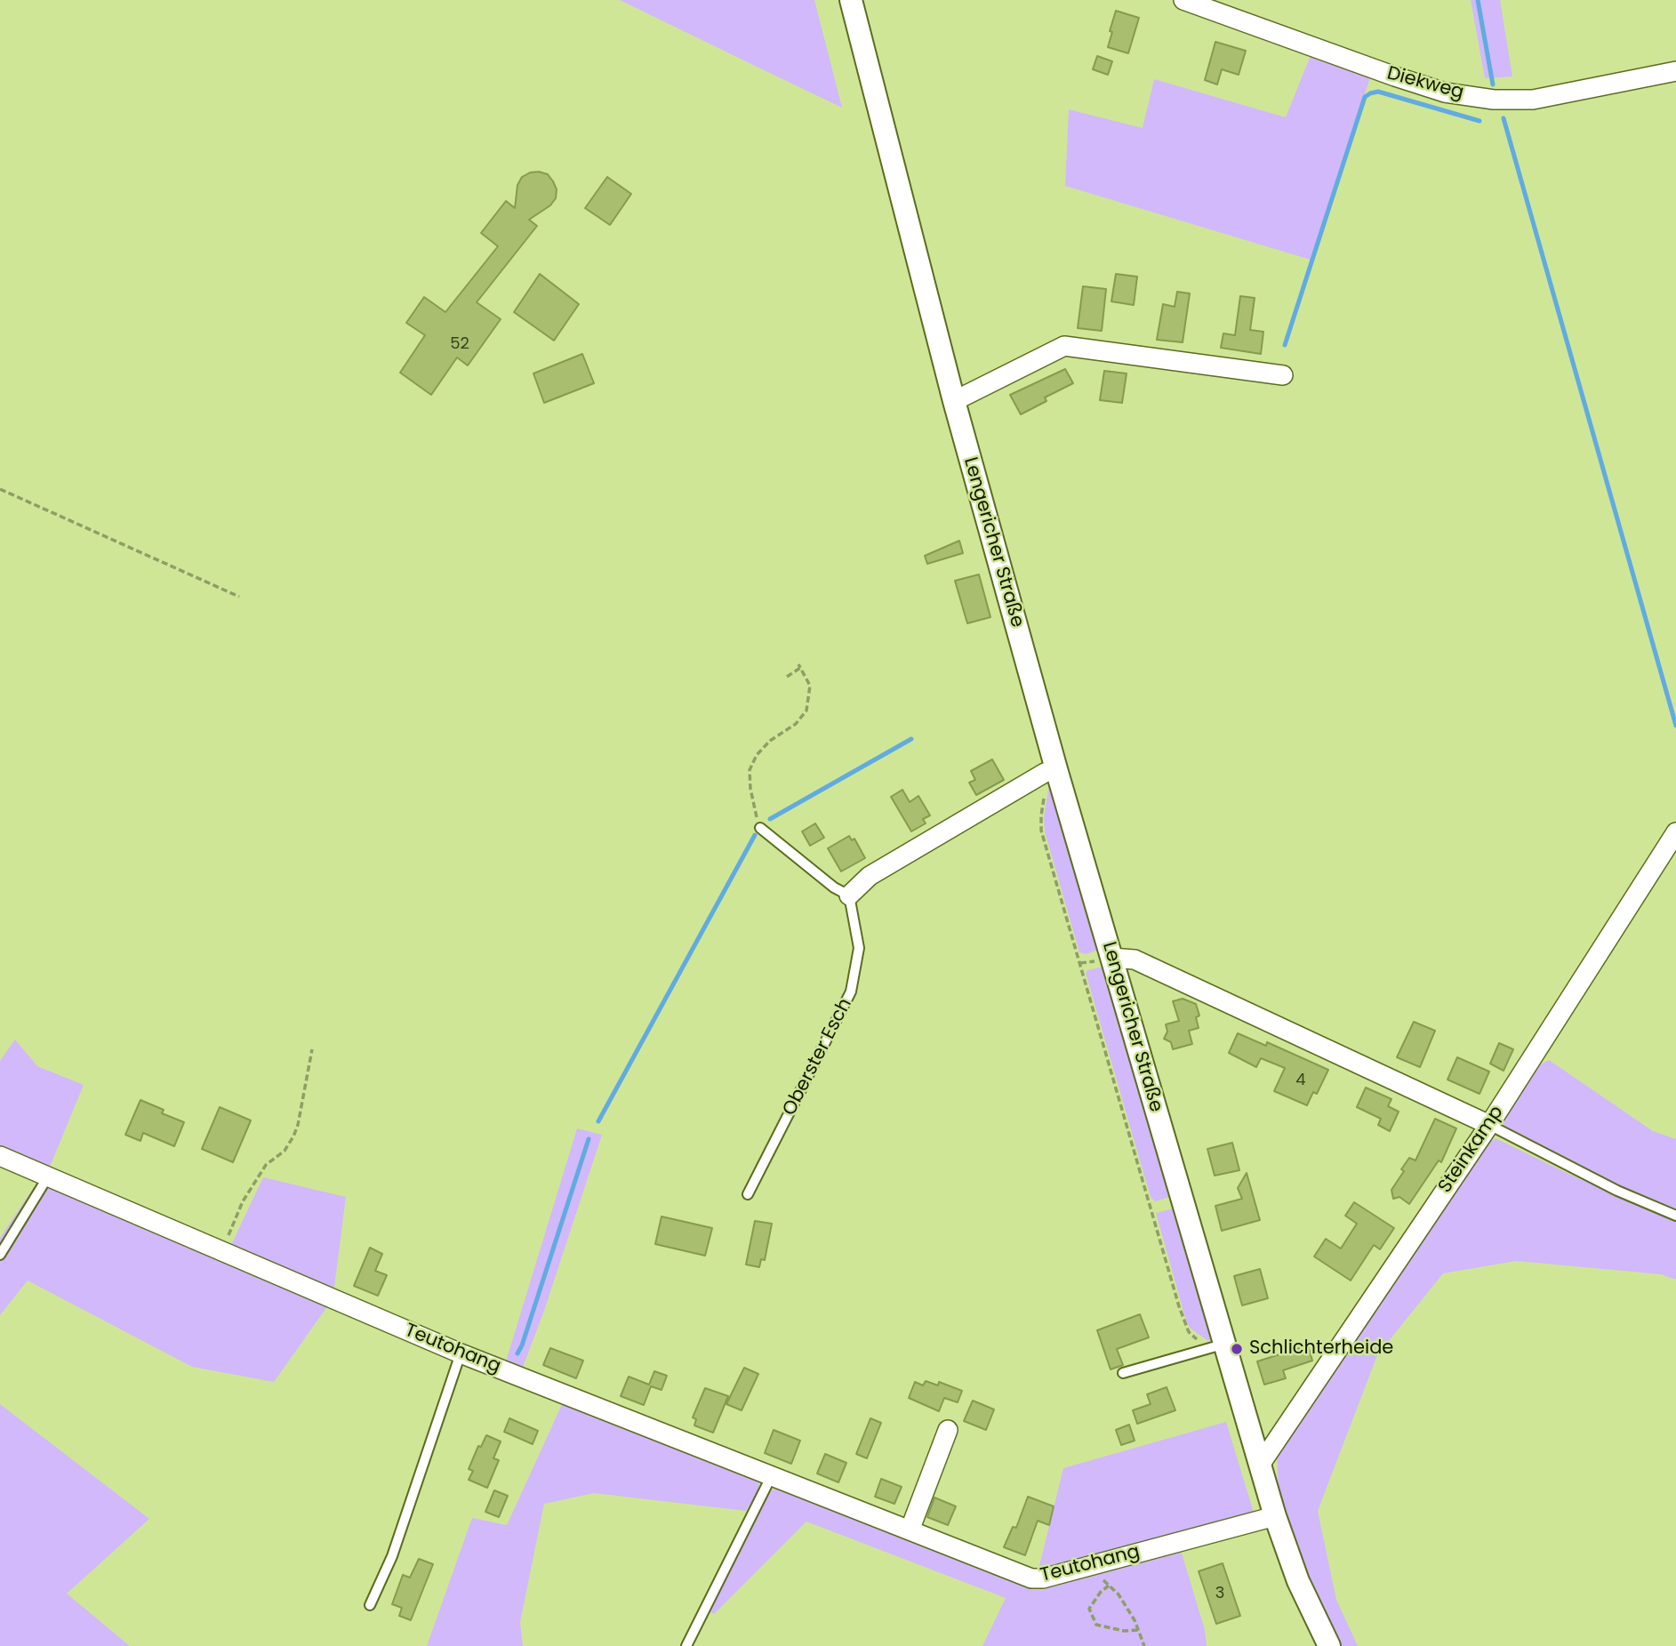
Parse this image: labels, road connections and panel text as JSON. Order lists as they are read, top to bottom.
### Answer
{
  "streets": {
    "street": [
      "Diekweg",
      "Lengericher Straße",
      "Steinkamp",
      "Teutohang"
    ],
    "lane": ["Oberster Esch"]
  },
  "crossings": [
    ["Lengericher Straße", "Steinkamp"],
    ["Lengericher Straße", "Teutohang"]
  ],
  "places": ["Schlichterheide"],
  "house_numbers": ["52", "4", "3"]
}
